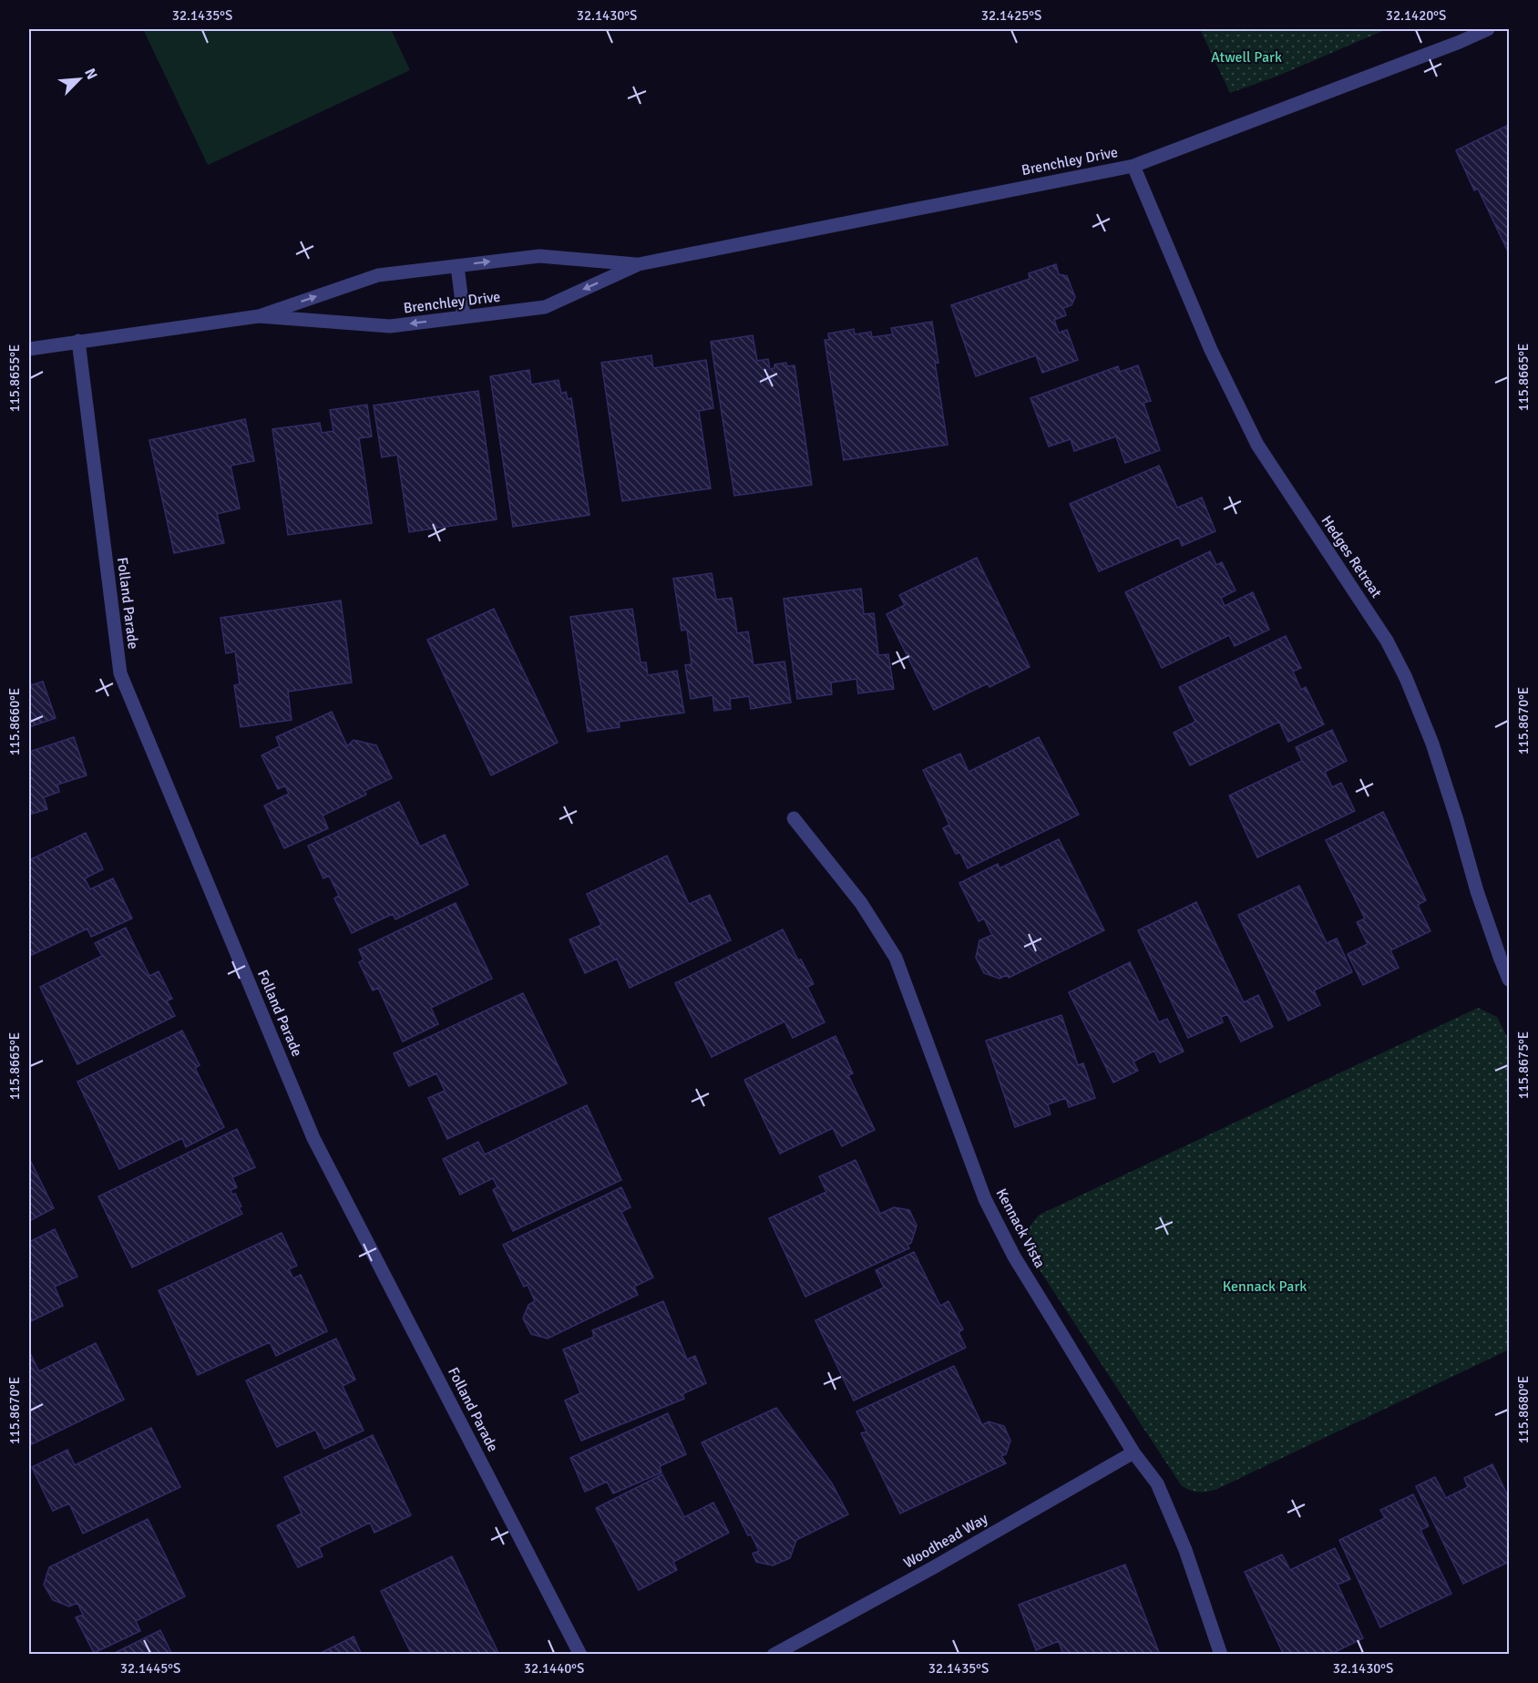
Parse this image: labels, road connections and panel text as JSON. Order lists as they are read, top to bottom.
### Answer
{
  "streets": {
    "street": [
      "Brenchley Drive",
      "Hedges Retreat",
      "Folland Parade",
      "Kennack Vista",
      "Woodhead Way"
    ]
  },
  "crossings": [
    ["Brenchley Drive", "Hedges Retreat"],
    ["Brenchley Drive", "Folland Parade"],
    ["Kennack Vista", "Woodhead Way"]
  ],
  "parks": ["Atwell Park", "Kennack Park"],
  "north": "top right",
  "coordinates": [
    "32.1435°S",
    "32.1430°S",
    "32.1425°S",
    "32.1420°S",
    "115.8665°E",
    "115.8655°E",
    "115.8670°E",
    "115.8660°E",
    "115.8675°E",
    "115.8680°E",
    "32.1445°S",
    "32.1440°S"
  ]
}
